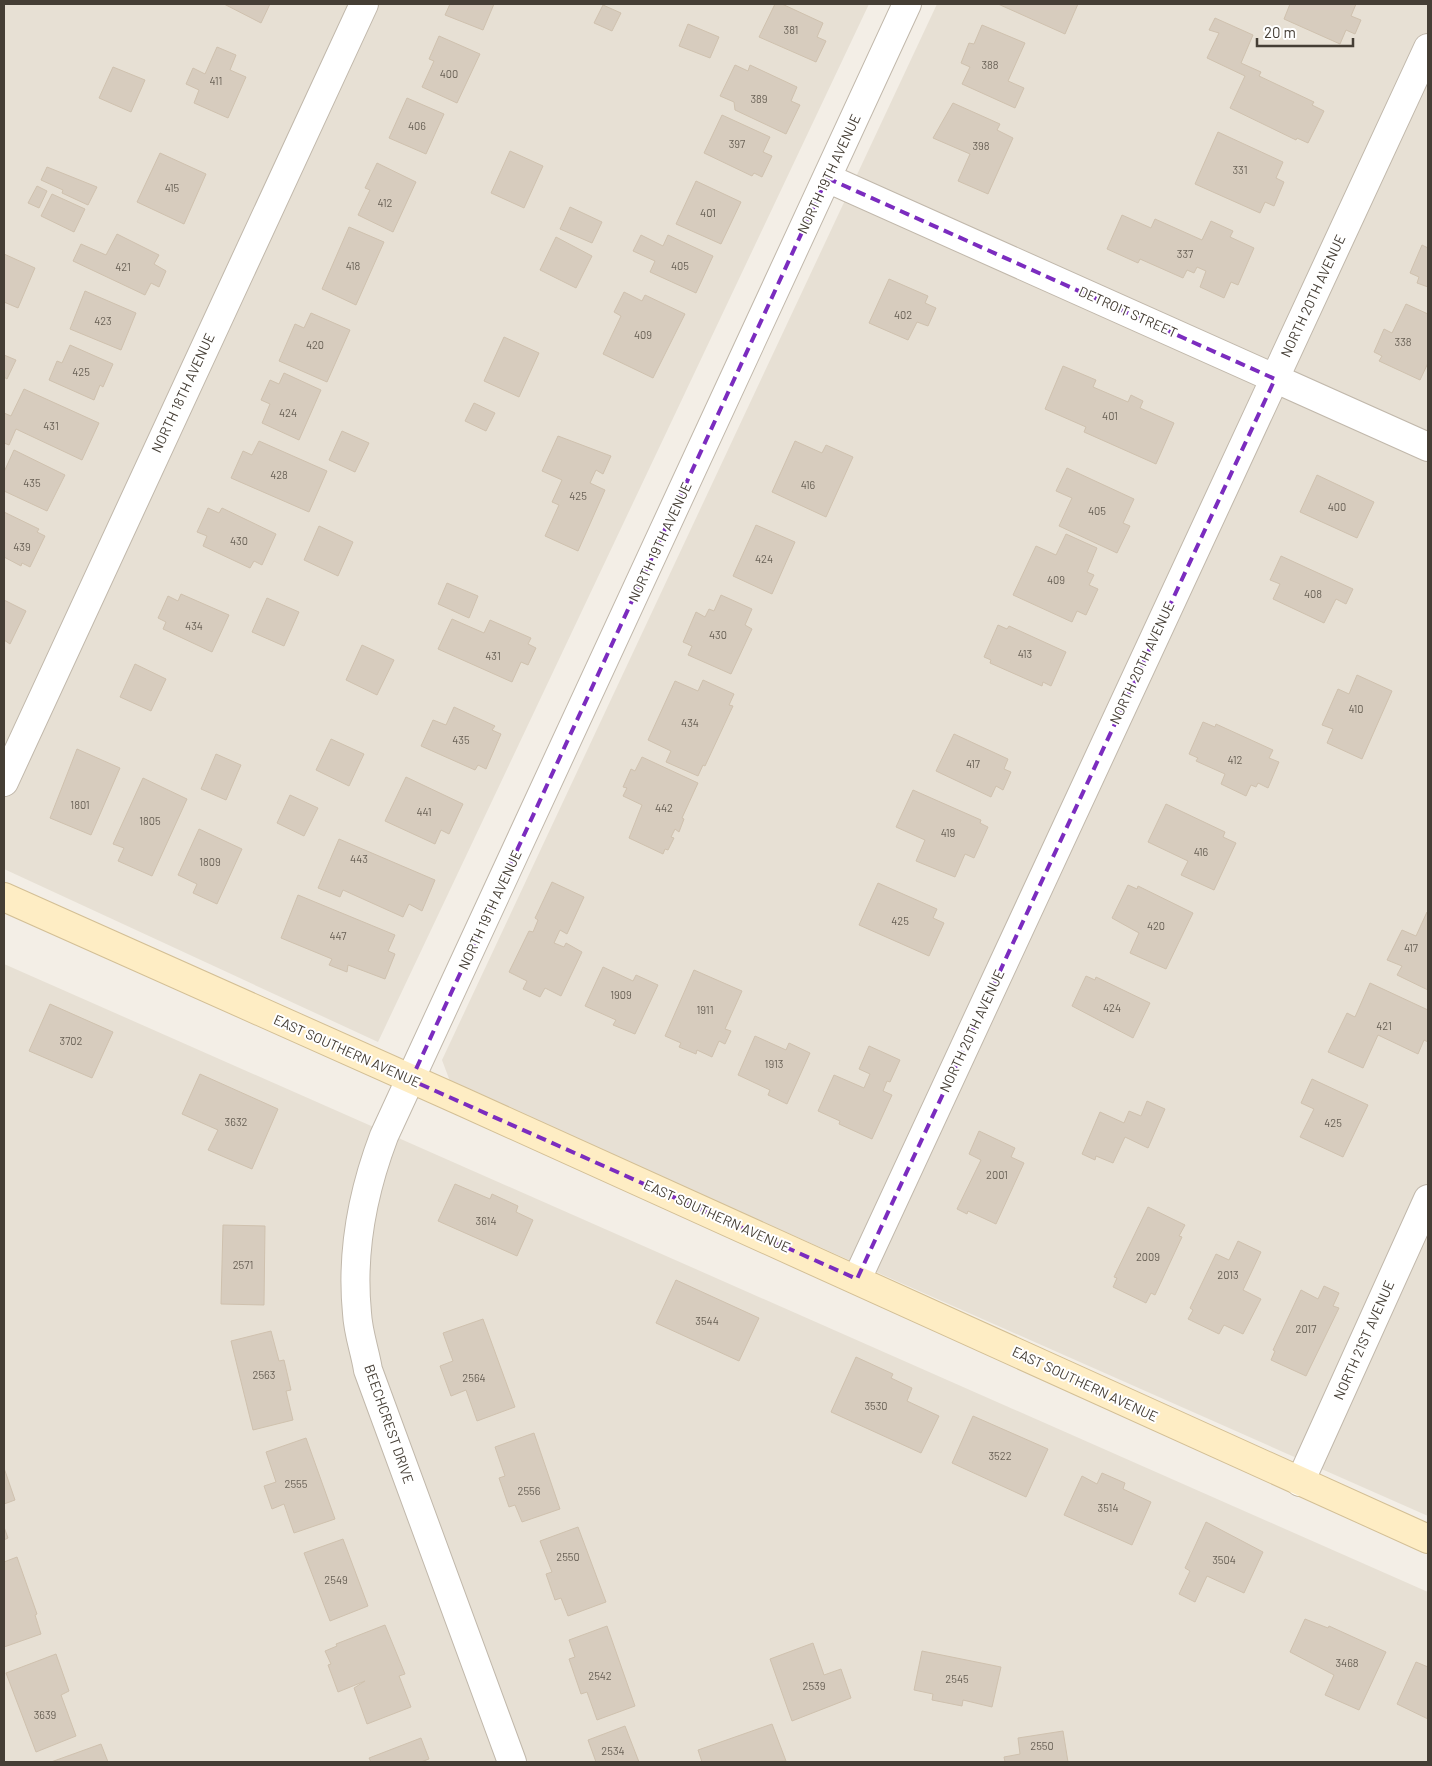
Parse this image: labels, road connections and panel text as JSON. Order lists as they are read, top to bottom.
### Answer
{
  "streets": {
    "street": [
      "NORTH 19TH AVENUE",
      "NORTH 20TH AVENUE",
      "DETROIT STREET",
      "NORTH 18TH AVENUE",
      "EAST SOUTHERN AVENUE",
      "NORTH 21ST AVENUE",
      "BEECHCREST DRIVE"
    ]
  },
  "crossings": [
    ["NORTH 19TH AVENUE", "DETROIT STREET"],
    ["NORTH 19TH AVENUE", "EAST SOUTHERN AVENUE"],
    ["NORTH 19TH AVENUE", "BEECHCREST DRIVE"],
    ["NORTH 20TH AVENUE", "DETROIT STREET"],
    ["NORTH 20TH AVENUE", "EAST SOUTHERN AVENUE"],
    ["EAST SOUTHERN AVENUE", "NORTH 21ST AVENUE"],
    ["EAST SOUTHERN AVENUE", "BEECHCREST DRIVE"]
  ],
  "house_numbers": [
    "381",
    "388",
    "400",
    "411",
    "389",
    "406",
    "397",
    "398",
    "331",
    "415",
    "412",
    "401",
    "337",
    "418",
    "405",
    "421",
    "402",
    "423",
    "409",
    "338",
    "420",
    "425",
    "424",
    "401",
    "431",
    "428",
    "435",
    "416",
    "425",
    "400",
    "405",
    "430",
    "439",
    "424",
    "409",
    "408",
    "434",
    "430",
    "413",
    "431",
    "410",
    "434",
    "435",
    "412",
    "417",
    "1801",
    "442",
    "441",
    "1805",
    "419",
    "416",
    "443",
    "1809",
    "425",
    "420",
    "447",
    "417",
    "1909",
    "424",
    "1911",
    "421",
    "3702",
    "1913",
    "3632",
    "425",
    "2001",
    "3614",
    "2009",
    "2571",
    "2013",
    "3544",
    "2017",
    "2563",
    "2564",
    "3530",
    "3522",
    "2555",
    "2556",
    "3514",
    "2550",
    "3504",
    "2549",
    "3468",
    "2542",
    "2545",
    "2539",
    "3639",
    "2550",
    "2534"
  ],
  "scale_bar": "20 m"
}
